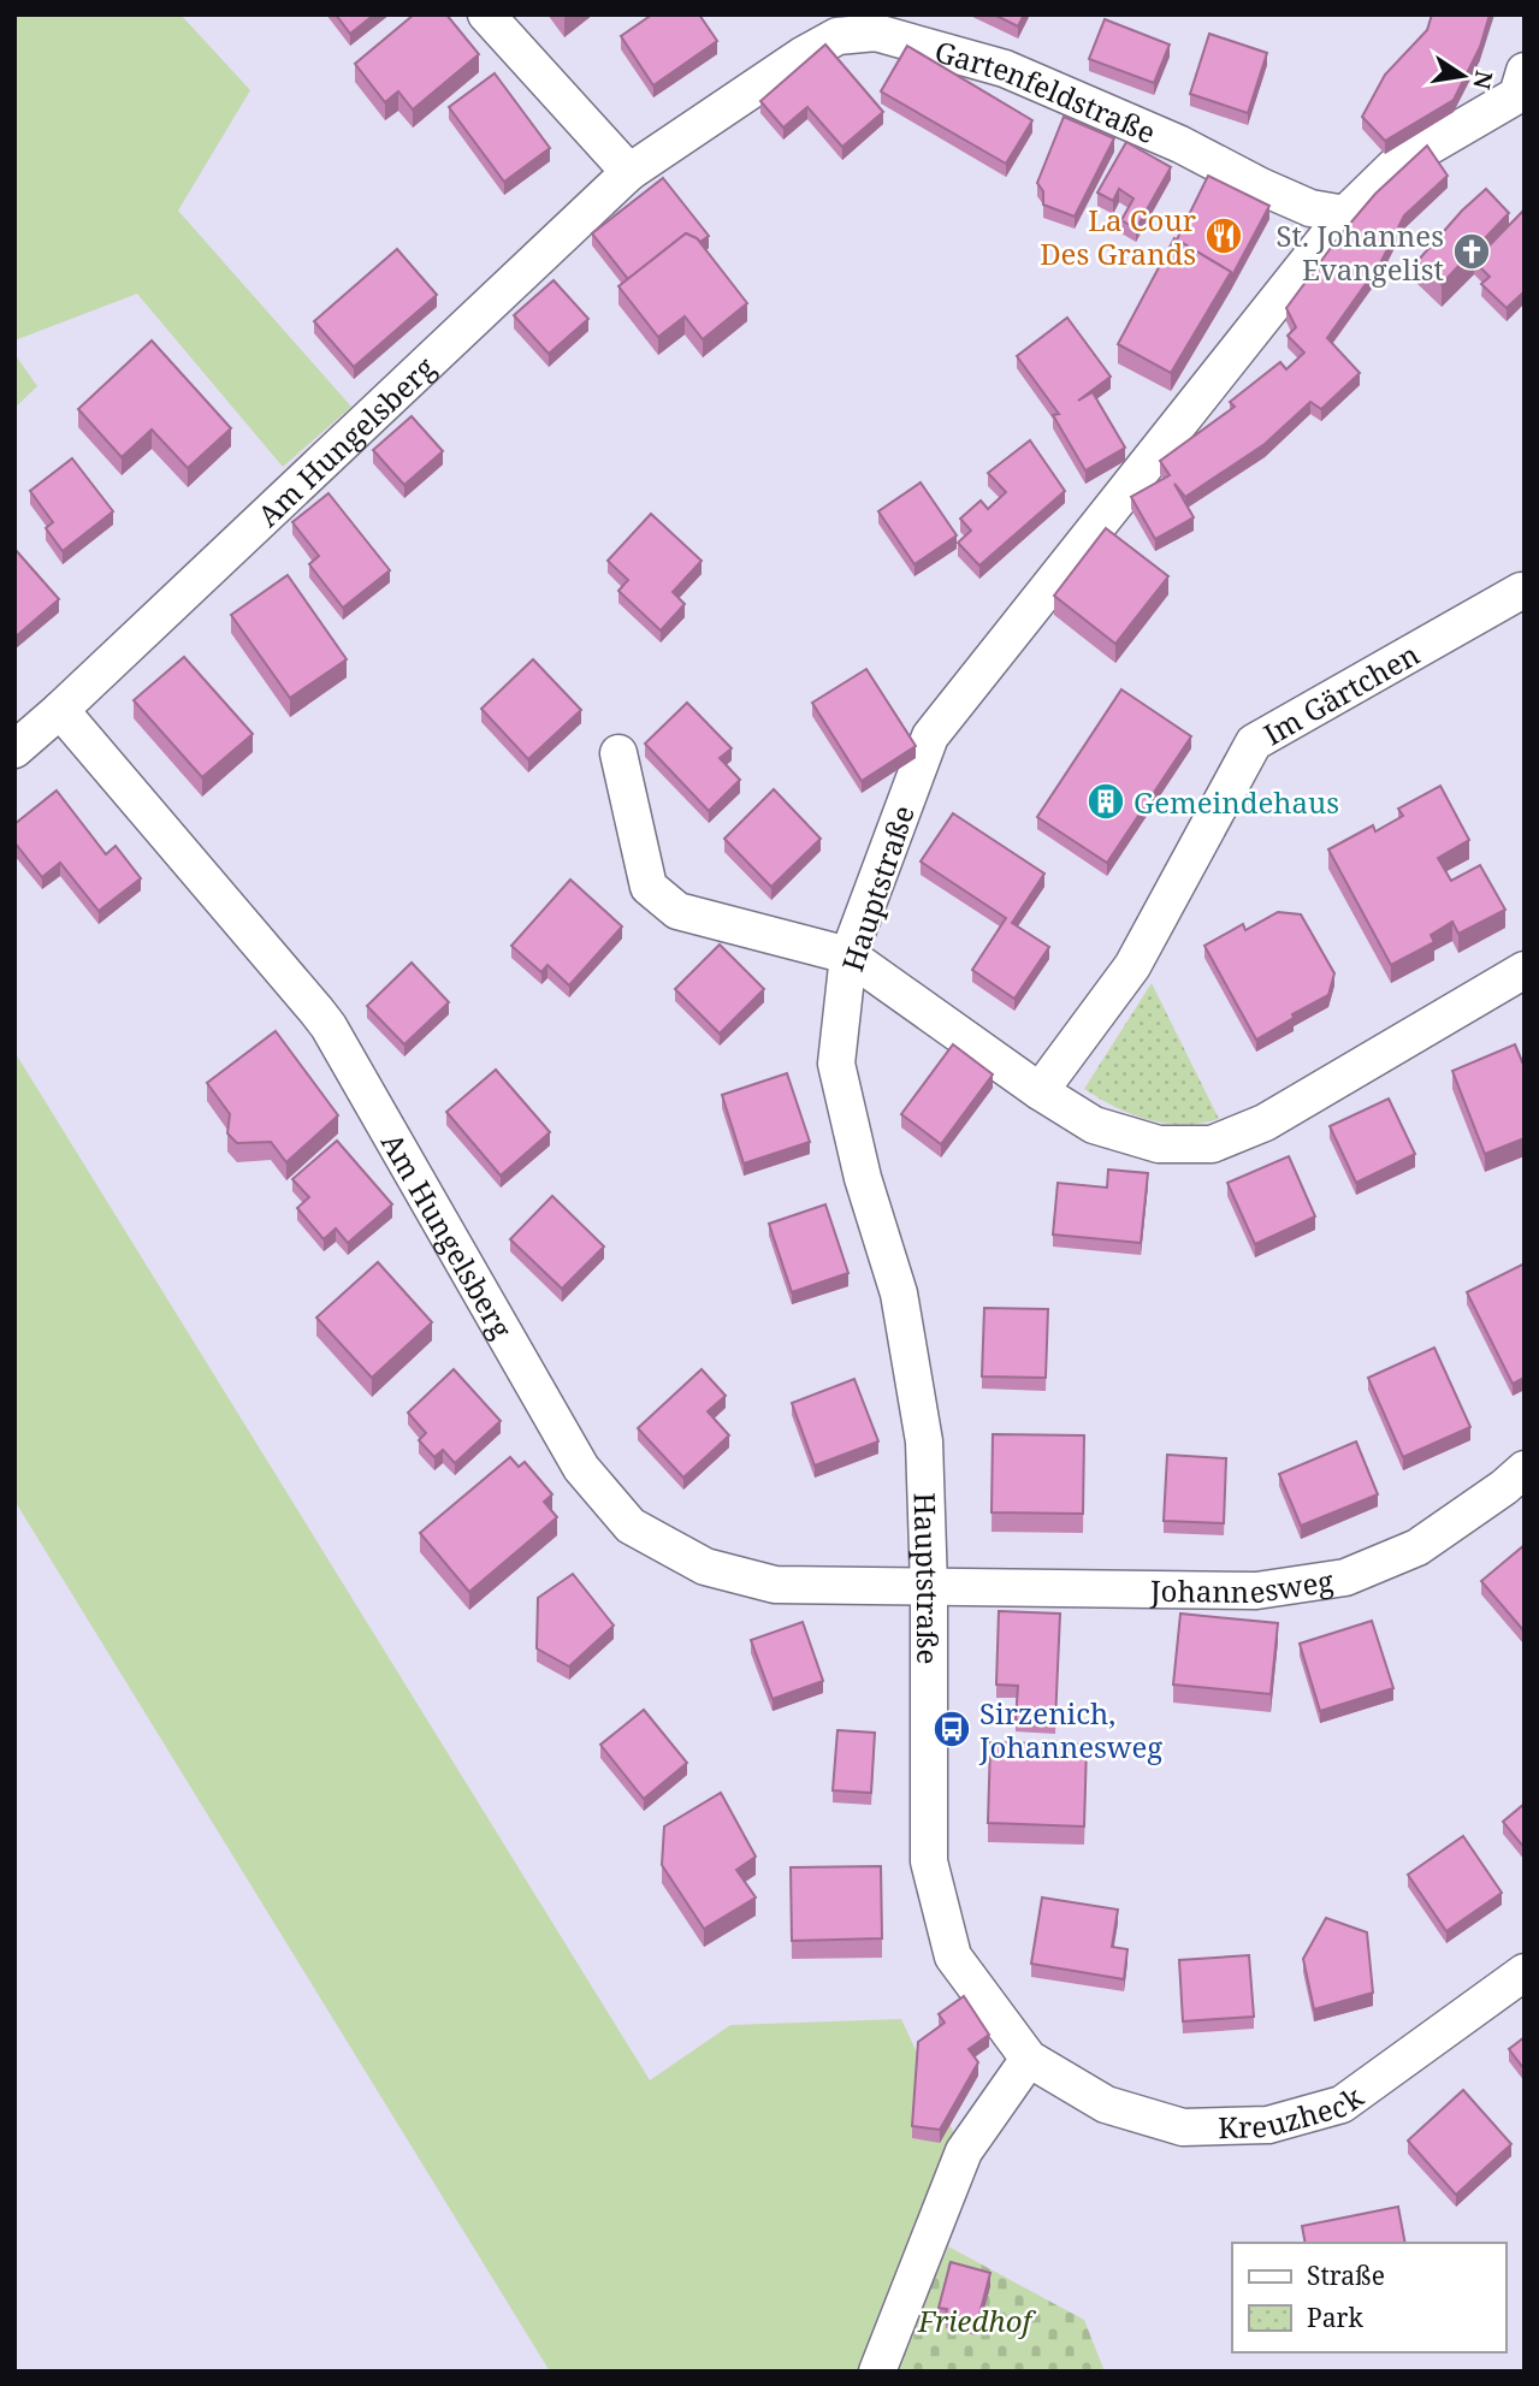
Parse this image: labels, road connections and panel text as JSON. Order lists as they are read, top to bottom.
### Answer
{
  "streets": {
    "street": [
      "Gartenfeldstraße",
      "Am Hungelsberg",
      "Im Gärtchen",
      "Hauptstraße",
      "Johannesweg",
      "Kreuzheck"
    ]
  },
  "crossings": [
    ["Gartenfeldstraße", "Am Hungelsberg"],
    ["Gartenfeldstraße", "Hauptstraße"],
    ["Am Hungelsberg", "Hauptstraße"],
    ["Am Hungelsberg", "Johannesweg"],
    ["Hauptstraße", "Johannesweg"],
    ["Hauptstraße", "Kreuzheck"]
  ],
  "parks": ["Friedhof"],
  "places": {
    "restaurant": ["La Cour Des Grands"],
    "church": ["St. Johannes Evangelist"],
    "building": ["Gemeindehaus"],
    "bus stop": ["Sirzenich, Johannesweg"]
  },
  "legend": ["Straße", "Park"],
  "north": "right"
}
